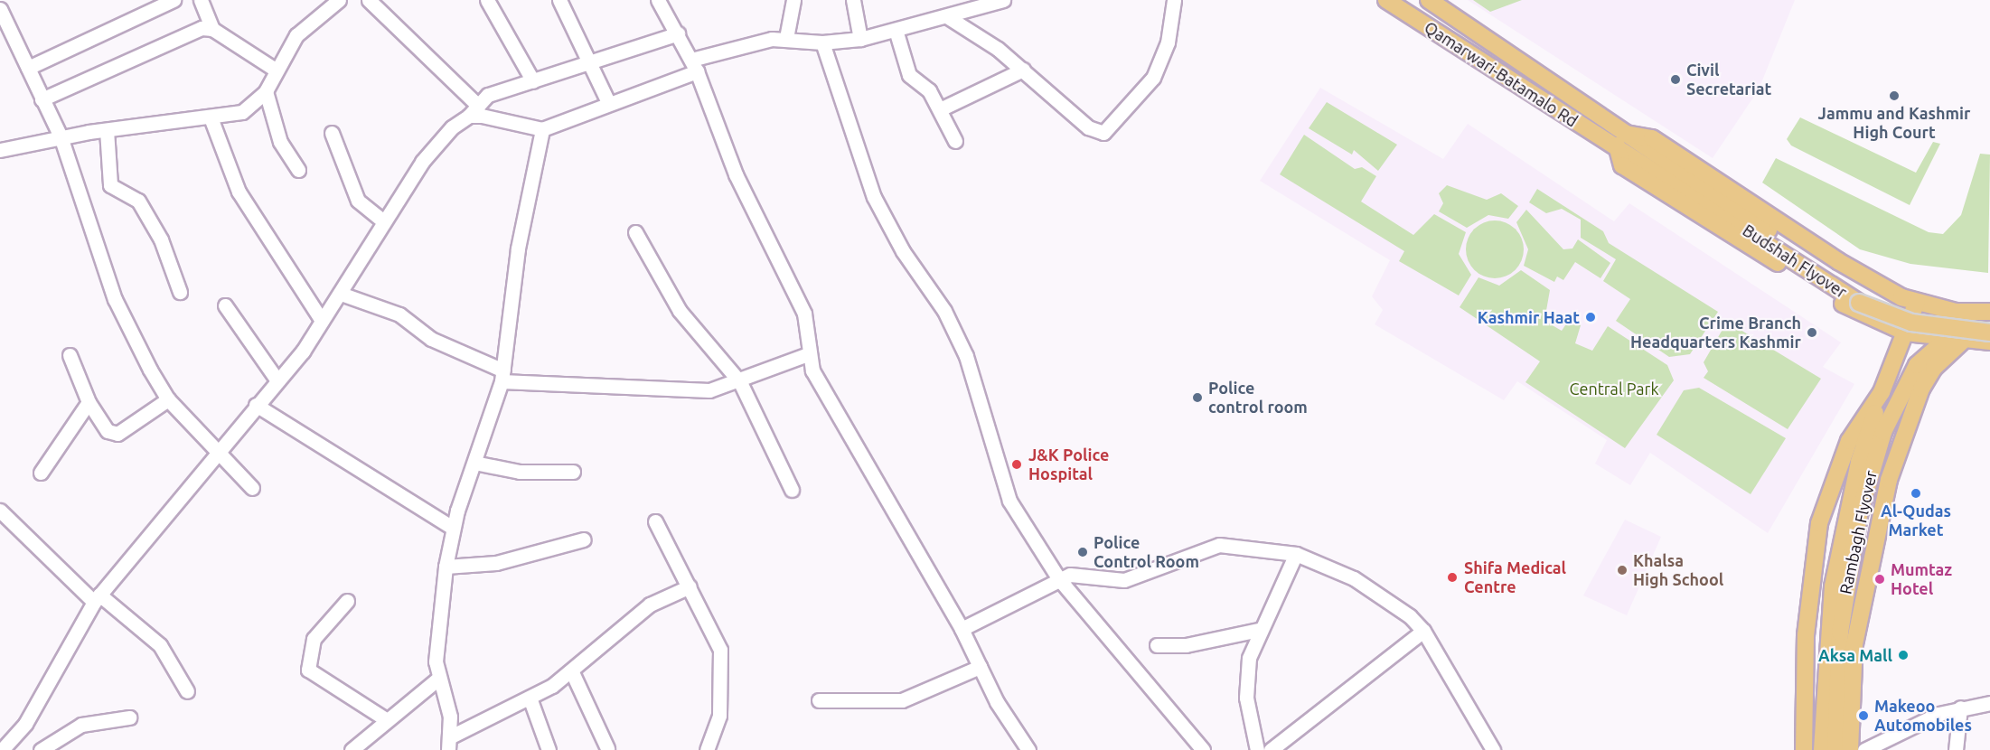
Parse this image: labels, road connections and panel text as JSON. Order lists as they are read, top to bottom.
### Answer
{
  "streets": {
    "main road": ["Qamarwari-Batamalo Rd", "Budshah Flyover", "Rambagh Flyover"]
  },
  "crossings": [
    ["Qamarwari-Batamalo Rd", "Budshah Flyover"]
  ],
  "parks": ["Central Park"],
  "places": [
    "Civil Secretariat",
    "Jammu and Kashmir High Court",
    "Kashmir Haat",
    "Crime Branch Headquarters Kashmir",
    "Police control room",
    "J&K Police Hospital",
    "Al-Qudas Market",
    "Police Control Room",
    "Khalsa High School",
    "Shifa Medical Centre",
    "Mumtaz Hotel",
    "Aksa Mall",
    "Makeoo Automobiles"
  ]
}
